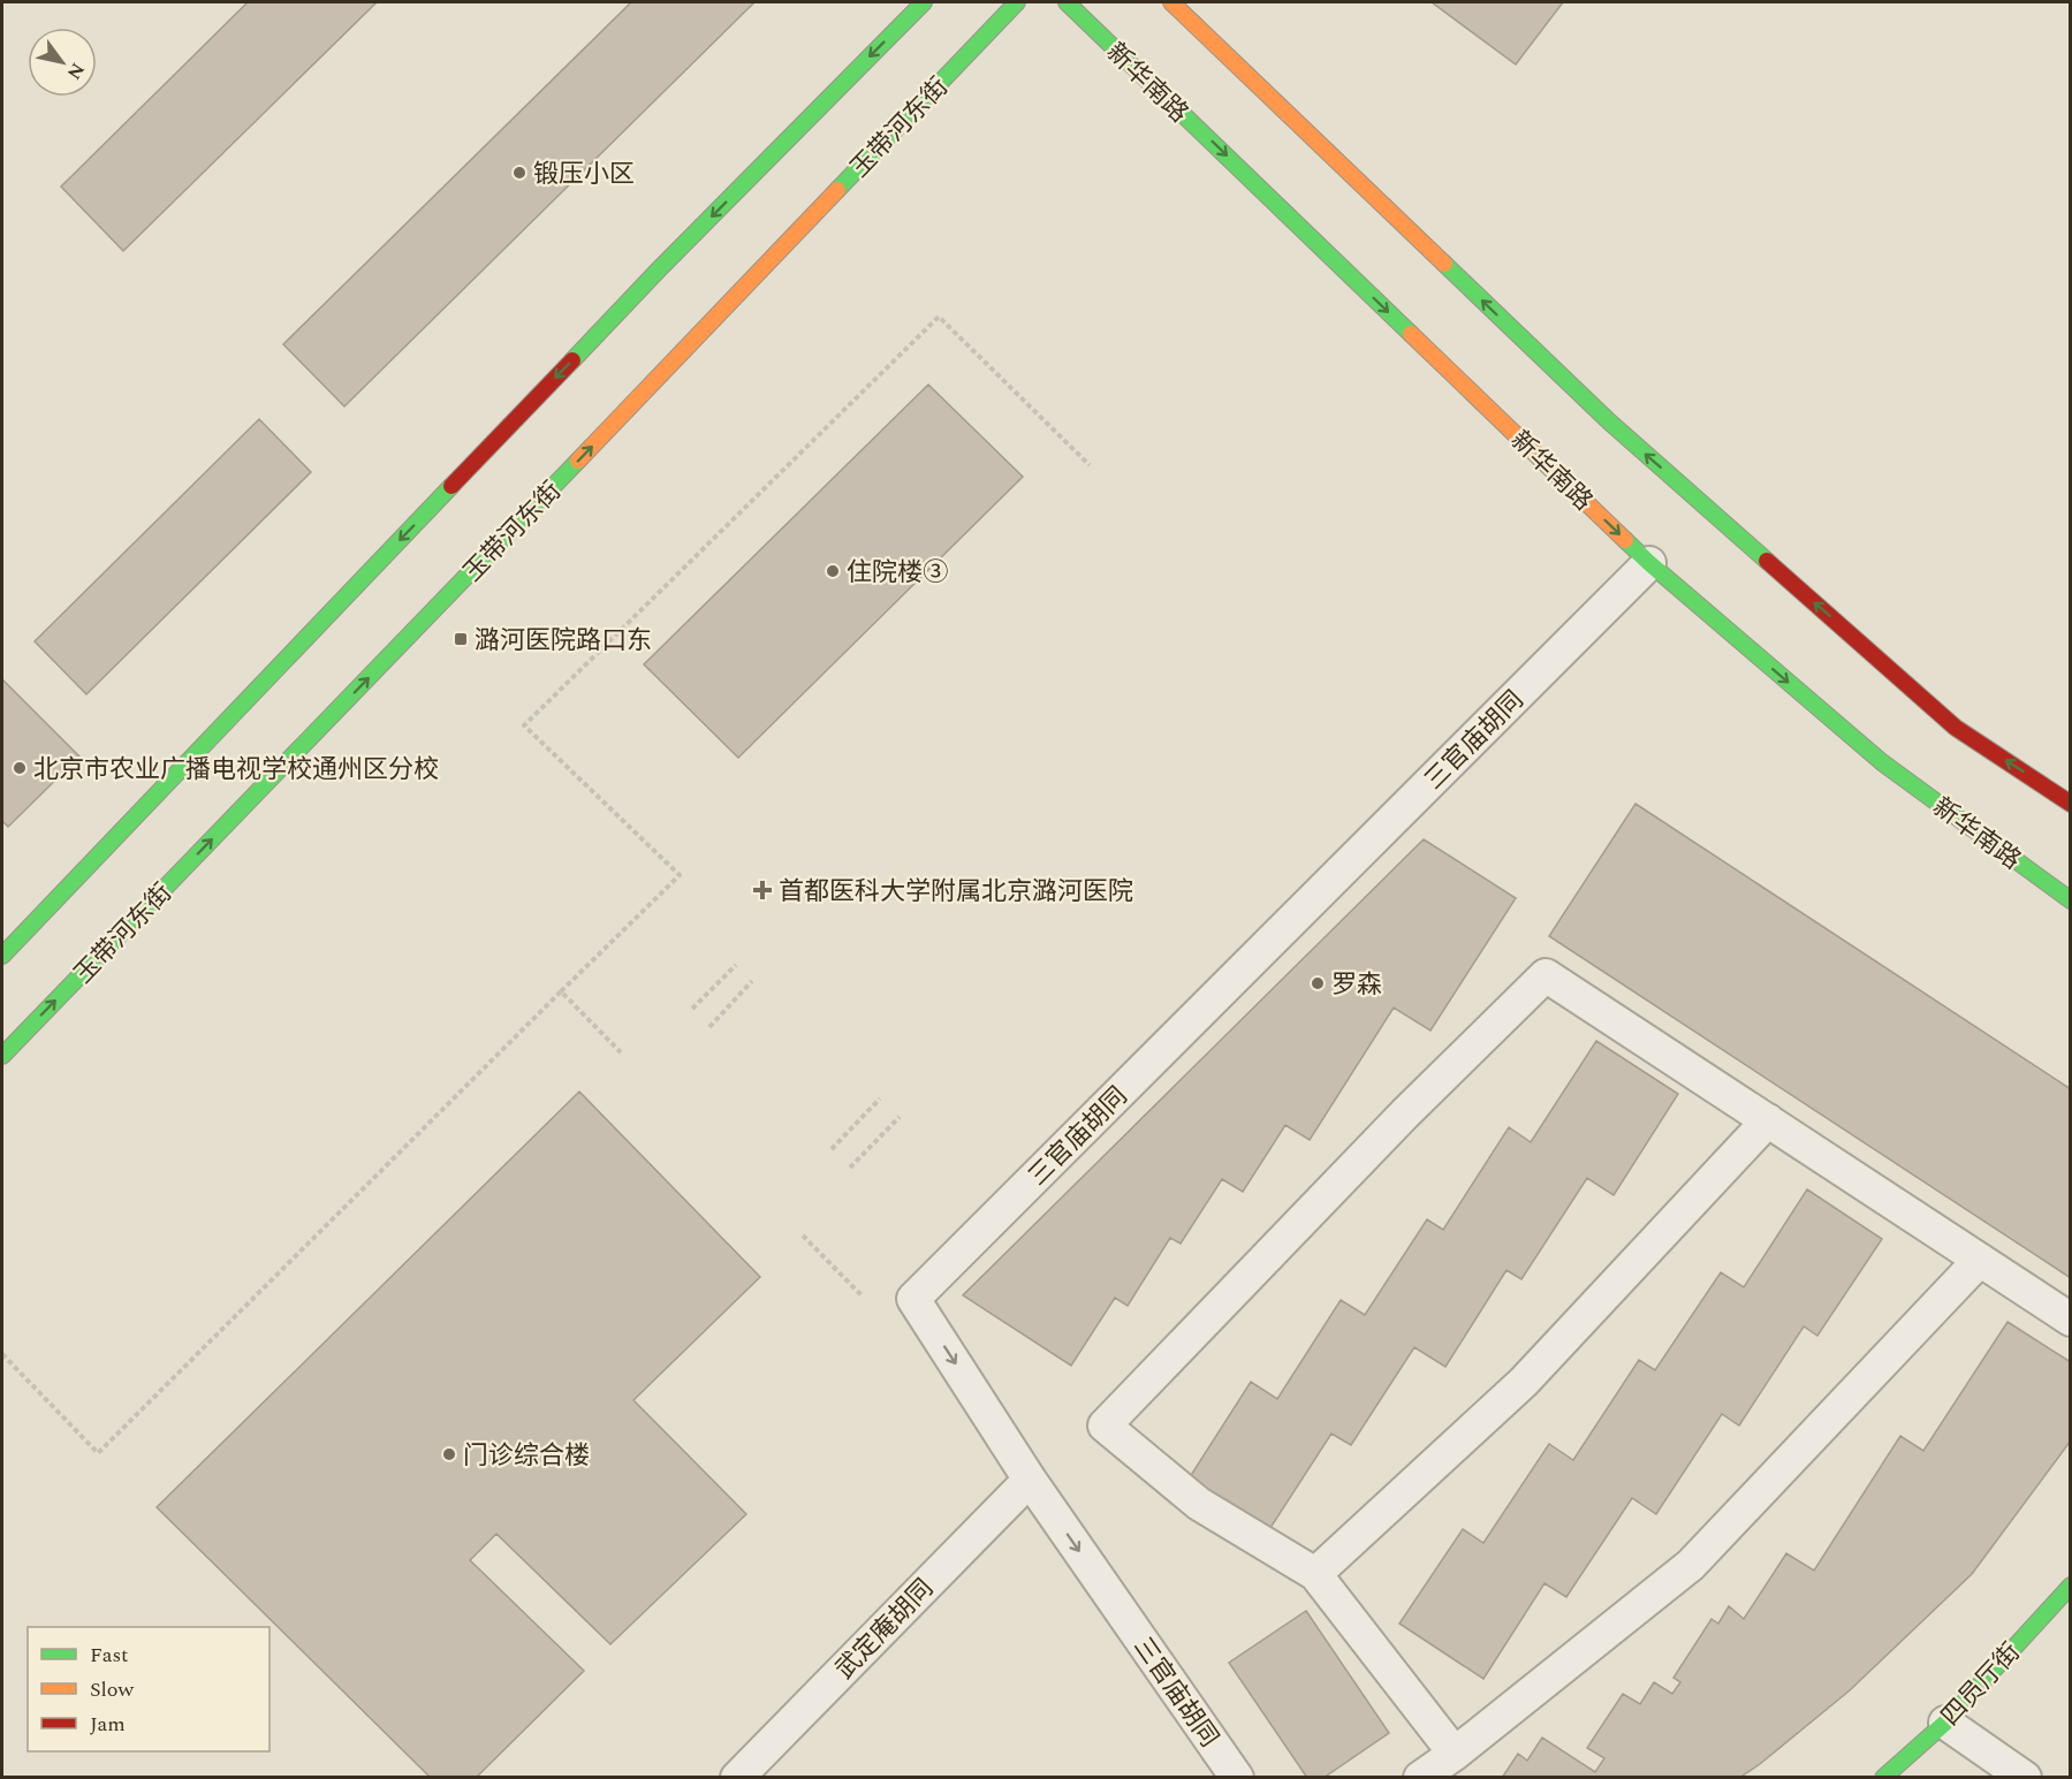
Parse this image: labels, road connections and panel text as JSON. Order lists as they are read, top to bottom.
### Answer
{
  "streets": {
    "main road": ["新华南路", "玉带河东街", "四员厅街"],
    "street": ["三官庙胡同", "武定庵胡同"]
  },
  "crossings": [
    ["新华南路", "三官庙胡同"],
    ["三官庙胡同", "武定庵胡同"]
  ],
  "places": {
    "other": [
      "锻压小区",
      "住院楼③",
      "北京市农业广播电视学校通州区分校",
      "罗森",
      "门诊综合楼"
    ],
    "transit": ["潞河医院路口东"],
    "health": ["首都医科大学附属北京潞河医院"]
  },
  "legend": ["Fast", "Slow", "Jam"],
  "north": "bottom right"
}
